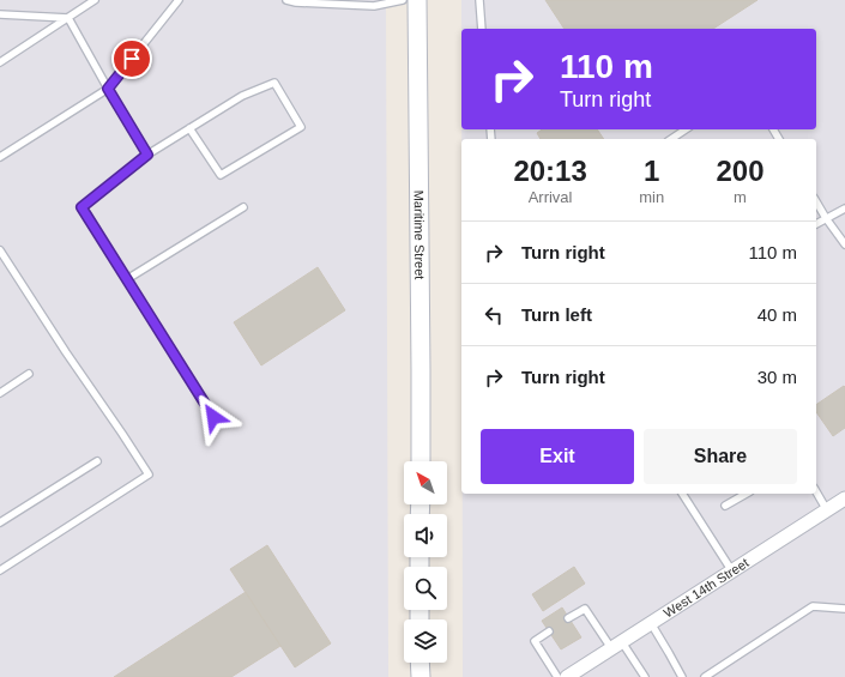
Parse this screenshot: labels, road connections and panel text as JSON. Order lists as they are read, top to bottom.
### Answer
{
  "streets": {
    "main road": ["Maritime Street"],
    "street": ["West 14th Street"]
  },
  "north": "top left",
  "page": {
    "turn": ["110 m", "Turn right"],
    "eta": [
      "20:13",
      "Arrival",
      "1",
      "min",
      "200",
      "m"
    ],
    "list": [
      {
        "name": "Turn right",
        "value": "110 m"
      },
      {
        "name": "Turn left",
        "value": "40 m"
      },
      {
        "name": "Turn right",
        "value": "30 m"
      }
    ],
    "buttons": ["Exit", "Share"]
  }
}
